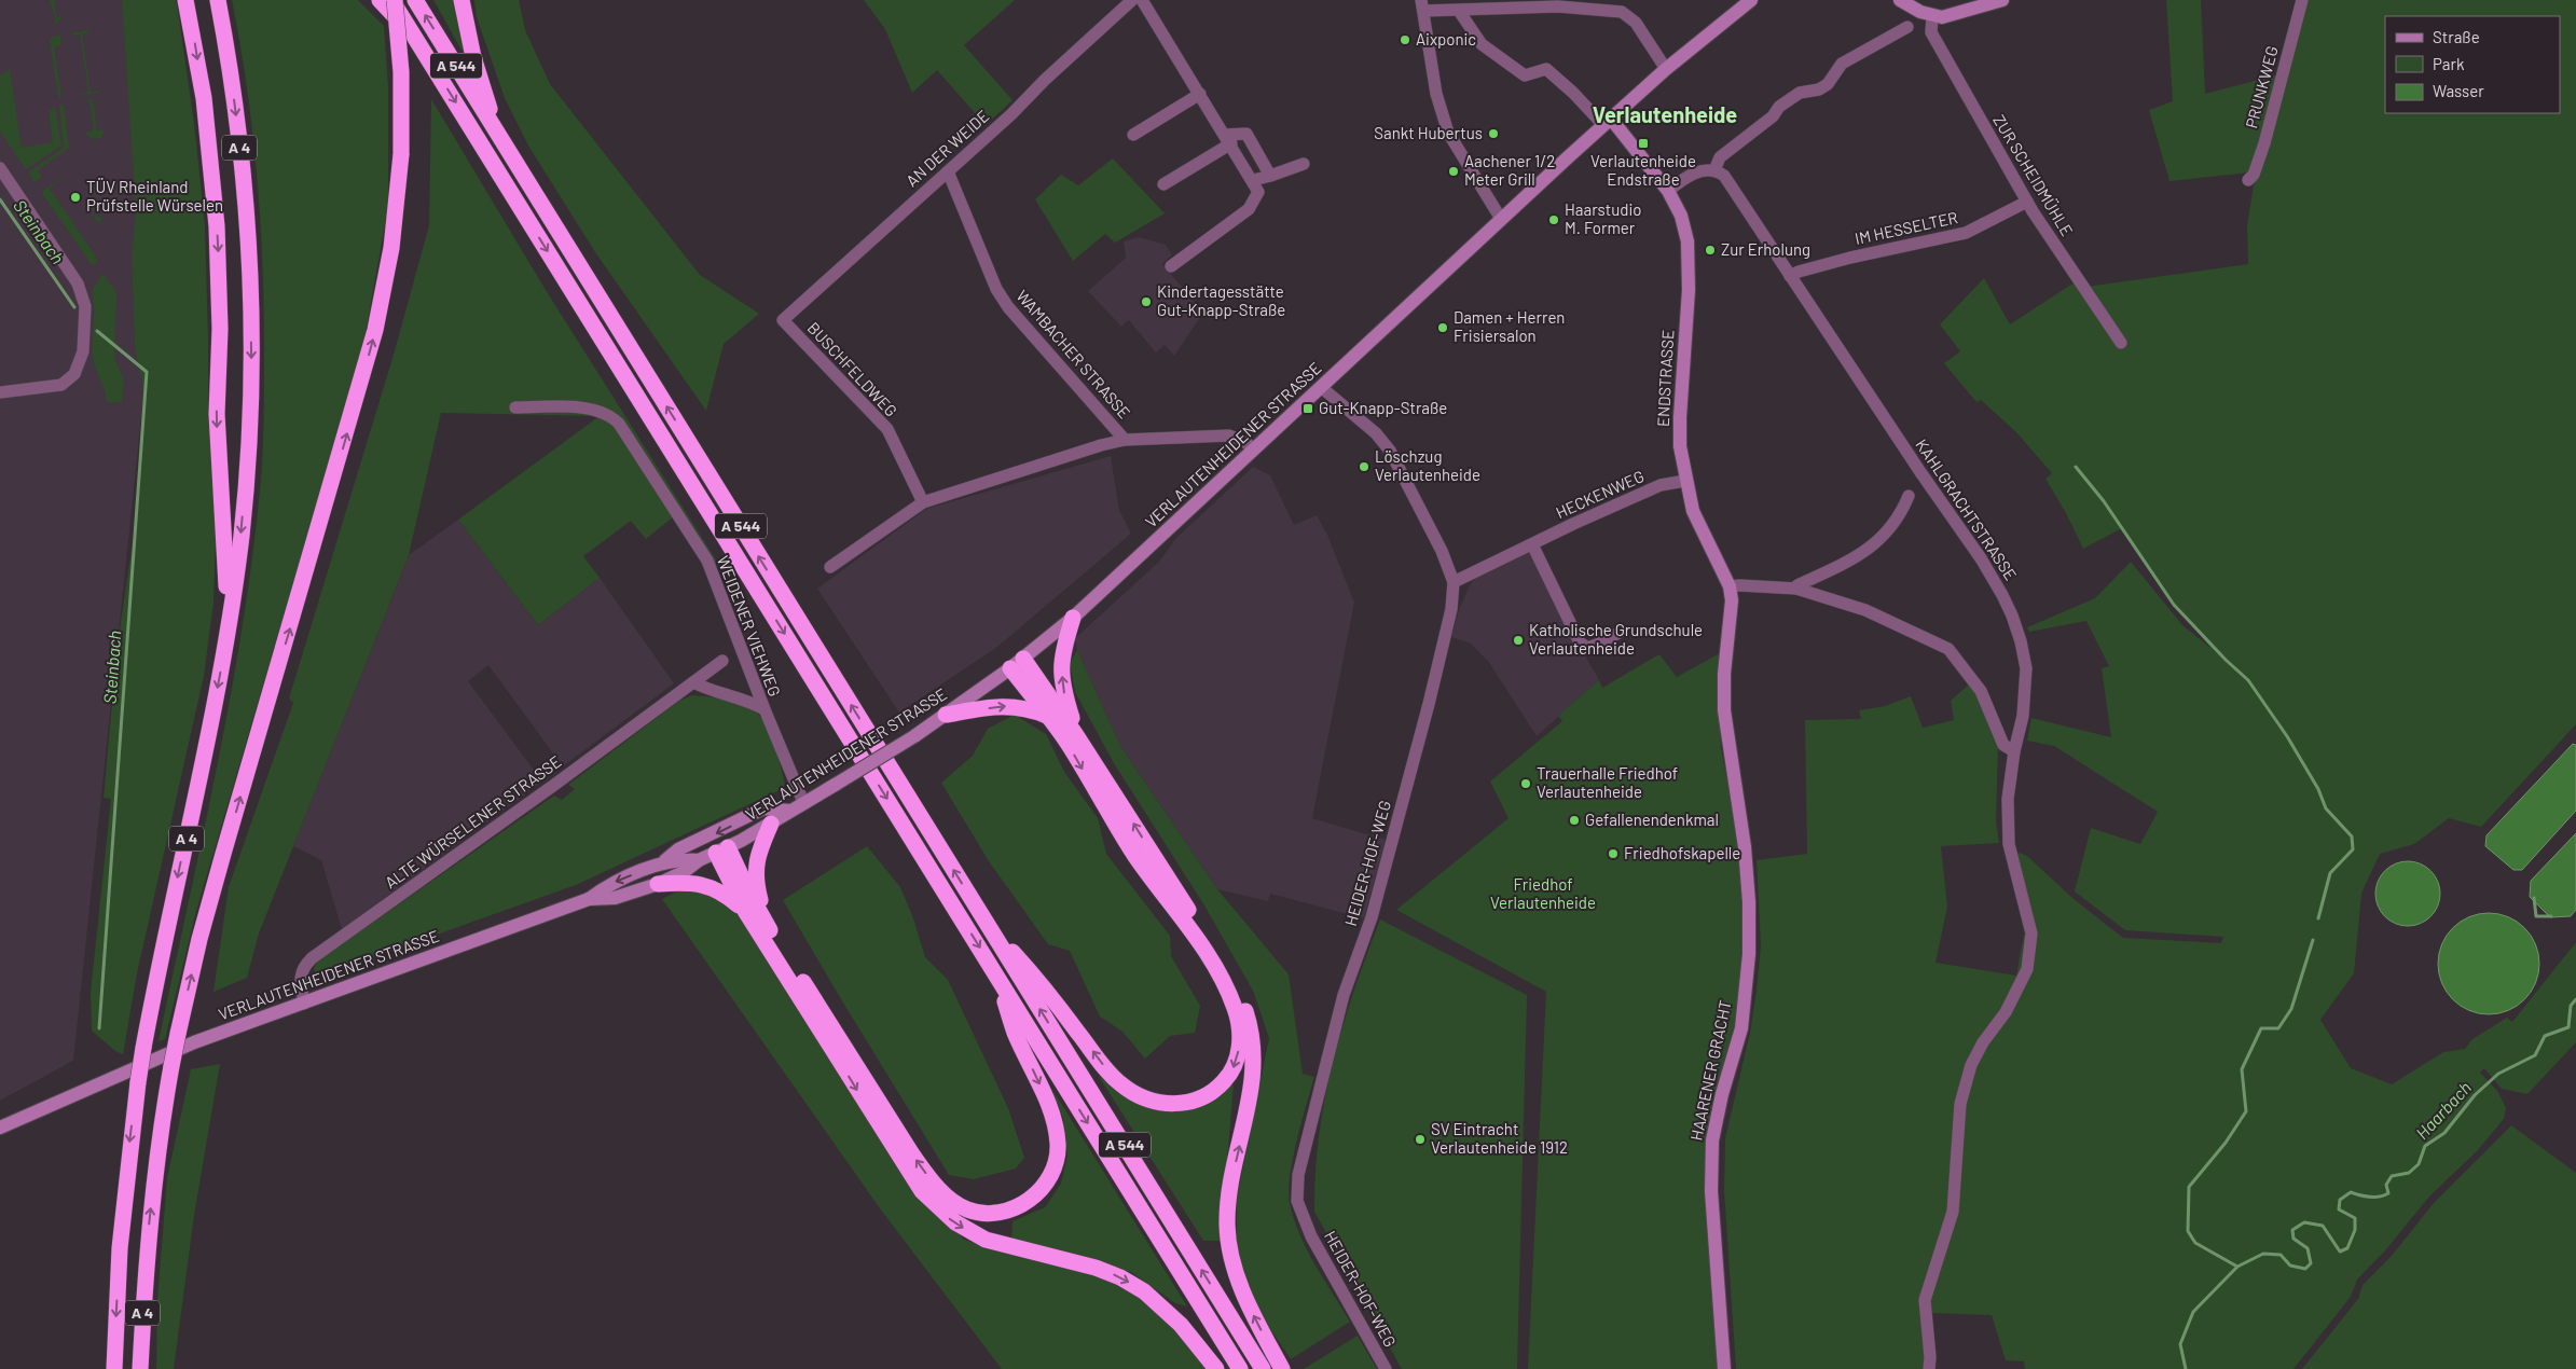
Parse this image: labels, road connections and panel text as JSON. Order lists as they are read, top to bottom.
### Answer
{
  "streets": {
    "highway": ["A 544", "A 4"],
    "main road": ["ENDSTRASSE", "VERLAUTENHEIDENER STRASSE", "HAARENER GRACHT"],
    "street": [
      "PRUNKWEG",
      "AN DER WEIDE",
      "ZUR SCHEIDMÜHLE",
      "IM HESSELTER",
      "WAMBACHER STRASSE",
      "BUSCHFELDWEG",
      "HECKENWEG",
      "KAHLGRACHTSTRASSE",
      "WEIDENER VIEHWEG",
      "ALTE WÜRSELENER STRASSE",
      "HEIDER-HOF-WEG"
    ]
  },
  "crossings": [
    ["A 544", "A 4"],
    ["AN DER WEIDE", "WAMBACHER STRASSE"],
    ["AN DER WEIDE", "BUSCHFELDWEG"],
    ["ZUR SCHEIDMÜHLE", "IM HESSELTER"],
    ["IM HESSELTER", "KAHLGRACHTSTRASSE"],
    ["ENDSTRASSE", "VERLAUTENHEIDENER STRASSE"],
    ["ENDSTRASSE", "HECKENWEG"],
    ["ENDSTRASSE", "HAARENER GRACHT"],
    ["VERLAUTENHEIDENER STRASSE", "WEIDENER VIEHWEG"],
    ["VERLAUTENHEIDENER STRASSE", "ALTE WÜRSELENER STRASSE"],
    ["VERLAUTENHEIDENER STRASSE", "HEIDER-HOF-WEG"],
    ["HECKENWEG", "HEIDER-HOF-WEG"]
  ],
  "districts": ["Verlautenheide"],
  "water": ["Steinbach", "Haarbach"],
  "parks": ["Friedhof Verlautenheide"],
  "places": {
    "other": [
      "Aixponic",
      "Sankt Hubertus",
      "Aachener 1/2 Meter Grill",
      "TÜV Rheinland Prüfstelle Würselen",
      "Haarstudio M. Former",
      "Zur Erholung",
      "Kindertagesstätte Gut-Knapp-Straße",
      "Damen + Herren Frisiersalon",
      "Löschzug Verlautenheide",
      "Katholische Grundschule Verlautenheide",
      "Trauerhalle Friedhof Verlautenheide",
      "Gefallenendenkmal",
      "Friedhofskapelle",
      "SV Eintracht Verlautenheide 1912"
    ],
    "transit": ["Verlautenheide Endstraße", "Gut-Knapp-Straße"]
  },
  "legend": ["Straße", "Park", "Wasser"]
}
